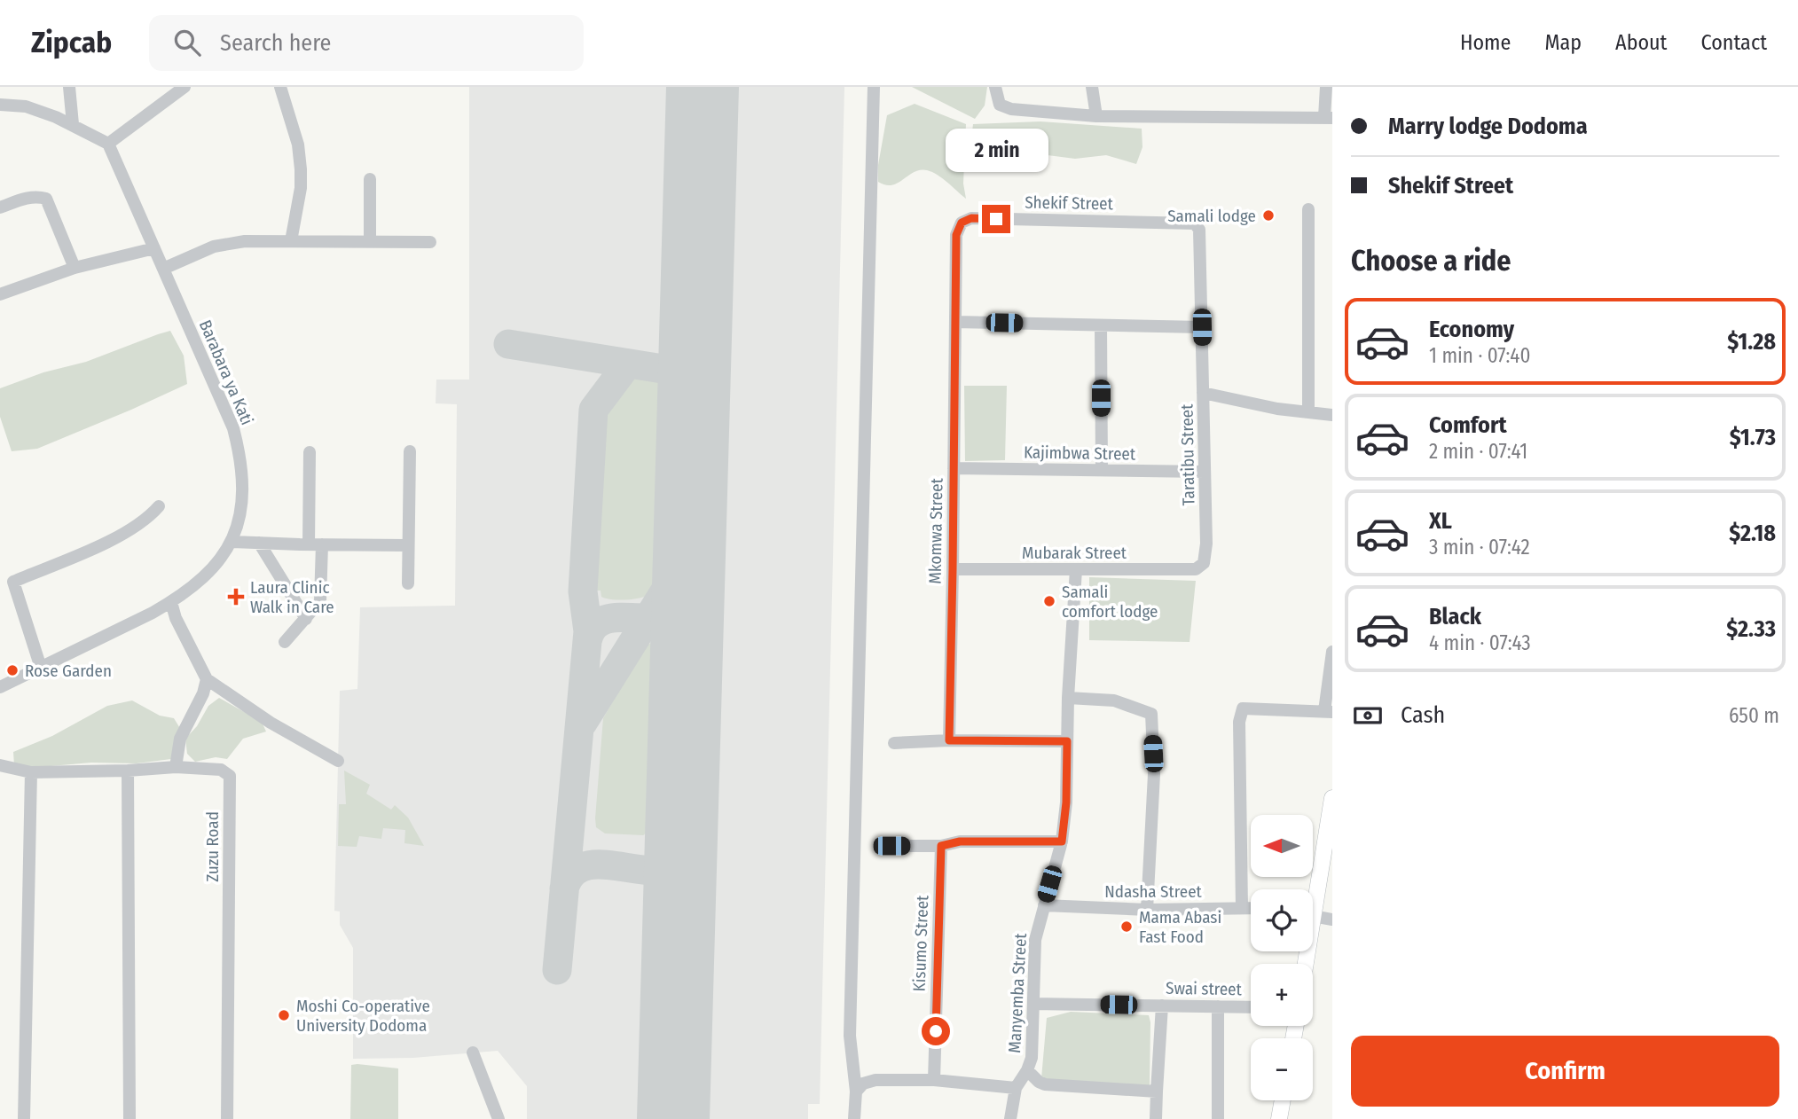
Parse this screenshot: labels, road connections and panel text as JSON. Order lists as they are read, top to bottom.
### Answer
{
  "streets": {
    "street": [
      "Shekif Street",
      "Barabara ya Kati",
      "Kajimbwa Street",
      "Taratibu Street",
      "Mkomwa Street",
      "Mubarak Street",
      "Zuzu Road",
      "Ndasha Street",
      "Kisumo Street",
      "Swai street",
      "Manyemba Street"
    ]
  },
  "crossings": [
    ["Shekif Street", "Mkomwa Street"],
    ["Kajimbwa Street", "Taratibu Street"],
    ["Kajimbwa Street", "Mkomwa Street"],
    ["Taratibu Street", "Mubarak Street"],
    ["Mkomwa Street", "Mubarak Street"],
    ["Mubarak Street", "Manyemba Street"],
    ["Ndasha Street", "Manyemba Street"],
    ["Swai street", "Manyemba Street"]
  ],
  "places": {
    "other": [
      "Samali lodge",
      "Samali comfort lodge",
      "Rose Garden",
      "Mama Abasi Fast Food",
      "Moshi Co-operative University Dodoma"
    ],
    "health": ["Laura Clinic Walk in Care"]
  },
  "north": "left",
  "page": {
    "header": "Zipcab",
    "search": "Search here",
    "nav": [
      "Home",
      "Map",
      "About",
      "Contact"
    ],
    "banner": ["Marry lodge Dodoma", "Shekif Street"],
    "bubble": "2 min",
    "heading": "Choose a ride",
    "list": [
      {
        "name": "Economy",
        "note": "1 min · 07:40",
        "value": "$1.28"
      },
      {
        "name": "Comfort",
        "note": "2 min · 07:41",
        "value": "$1.73"
      },
      {
        "name": "XL",
        "note": "3 min · 07:42",
        "value": "$2.18"
      },
      {
        "name": "Black",
        "note": "4 min · 07:43",
        "value": "$2.33"
      }
    ],
    "pay": ["Cash", "650 m"],
    "map_buttons": ["+", "−"],
    "buttons": "Confirm"
  }
}
